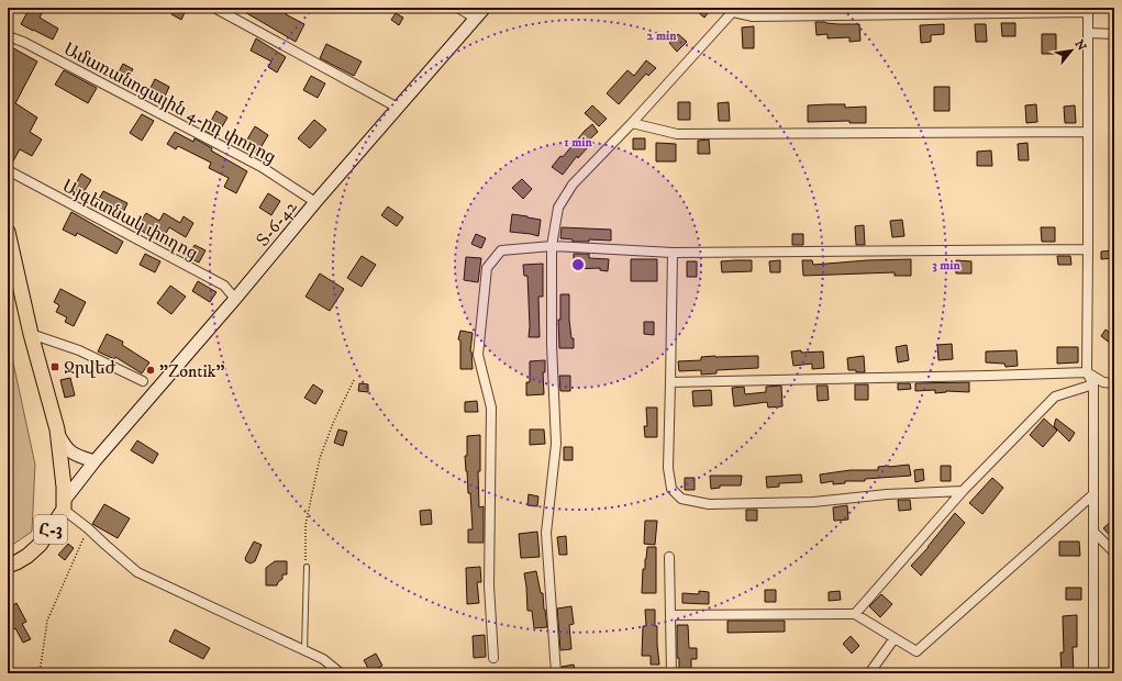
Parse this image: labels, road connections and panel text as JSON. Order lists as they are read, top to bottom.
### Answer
{
  "streets": {
    "main road": ["Տ-6-42", "Հ-3"],
    "street": ["Ամառանոցային 4-րդ փողոց", "Այգետնակ փողոց"]
  },
  "crossings": [
    ["Ամառանոցային 4-րդ փողոց", "Տ-6-42"],
    ["Այգետնակ փողոց", "Տ-6-42"],
    ["Տ-6-42", "Հ-3"]
  ],
  "places": {
    "transit": ["Ջրվեժ"],
    "other": ["\"Zontik\""]
  },
  "north": "top right",
  "rings": ["2 min", "1 min", "3 min"]
}
